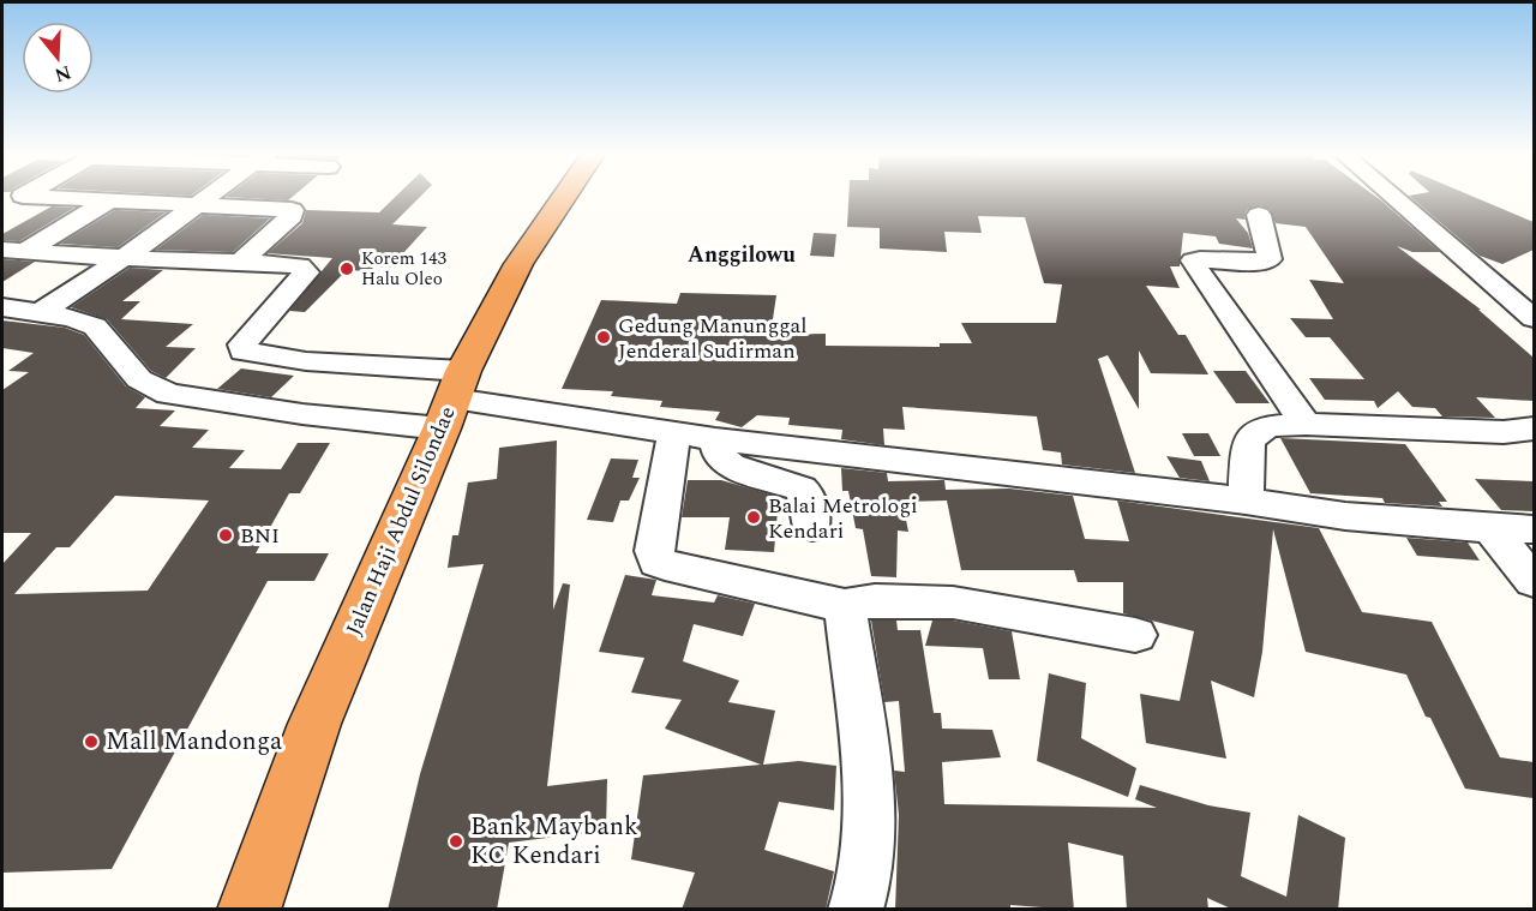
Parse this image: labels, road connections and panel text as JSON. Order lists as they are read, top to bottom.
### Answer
{
  "streets": {
    "highway": ["Jalan Haji Abdul Silondae"]
  },
  "districts": ["Anggilowu"],
  "places": [
    "Korem 143 Halu Oleo",
    "Gedung Manunggal Jenderal Sudirman",
    "Balai Metrologi Kendari",
    "BNI",
    "Mall Mandonga",
    "Bank Maybank KC Kendari"
  ],
  "north": "bottom"
}
